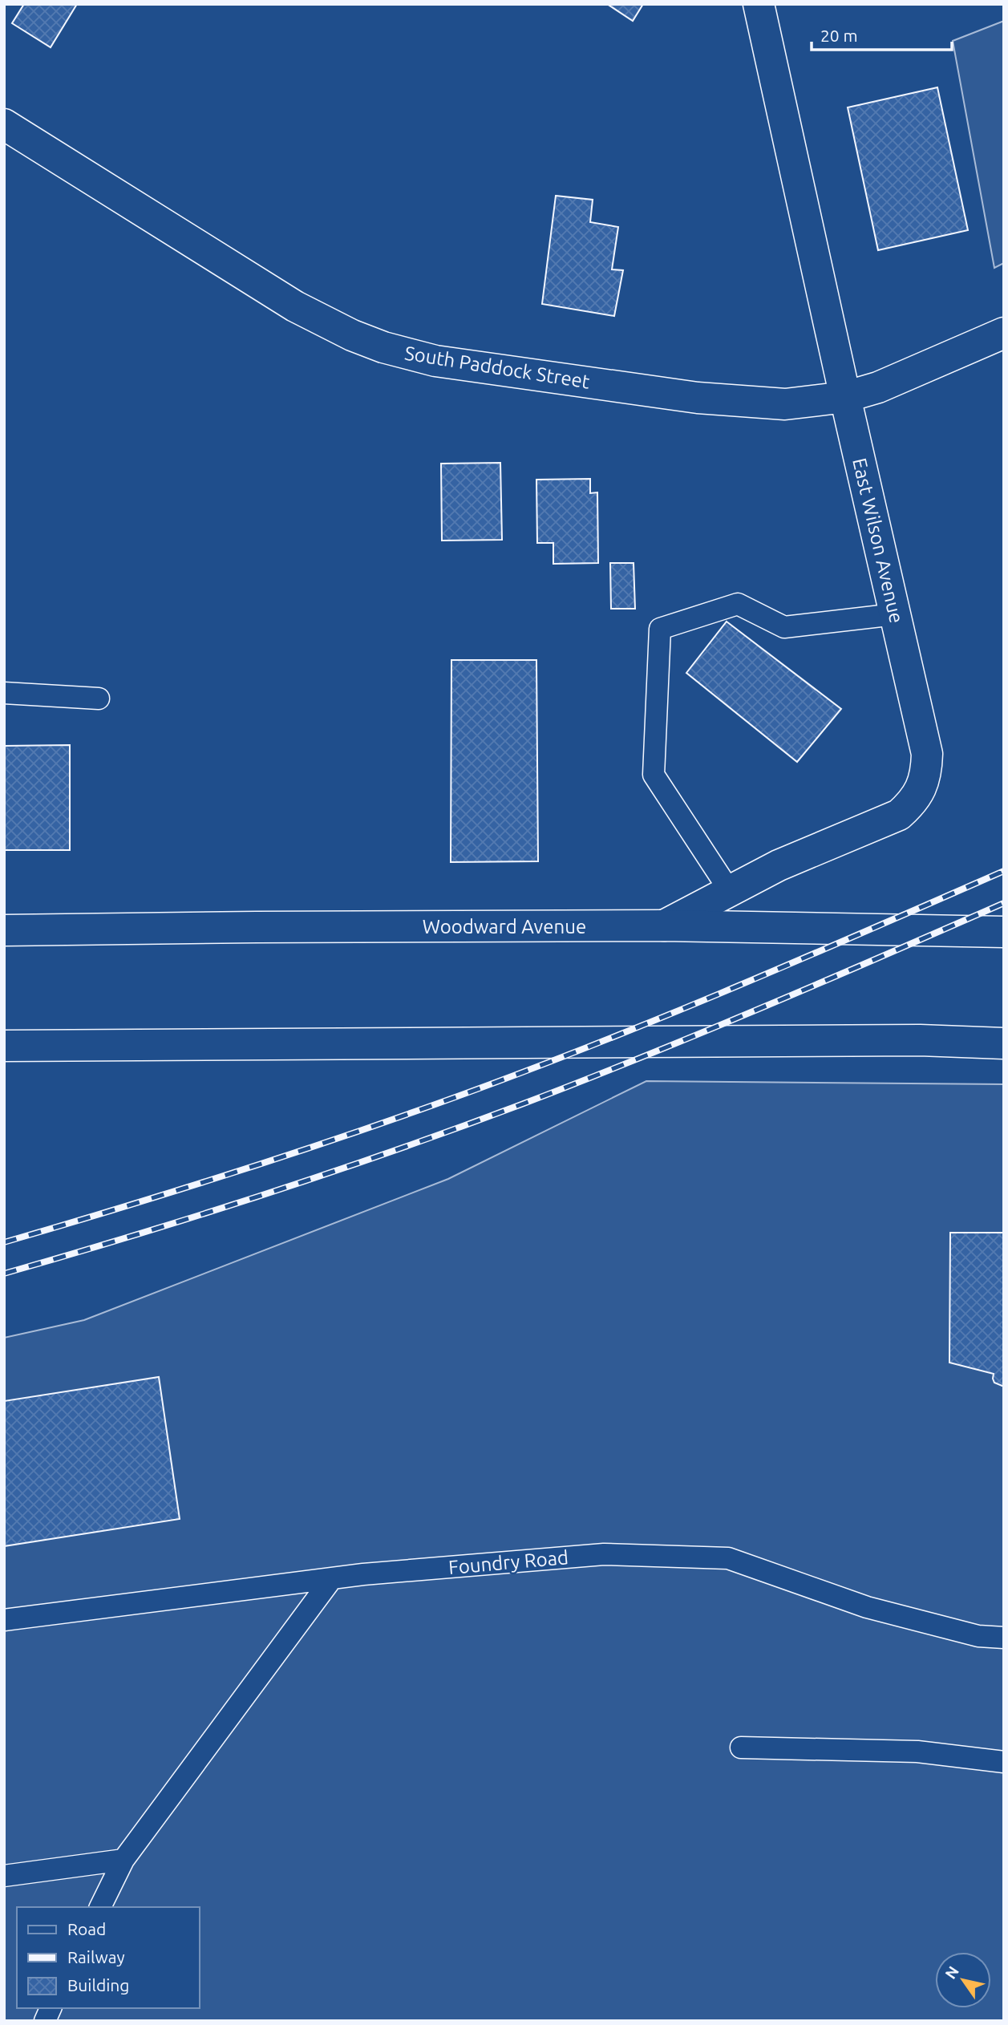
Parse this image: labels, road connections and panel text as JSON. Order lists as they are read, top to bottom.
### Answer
{
  "streets": {
    "street": ["South Paddock Street", "East Wilson Avenue", "Woodward Avenue"],
    "lane": ["Foundry Road"]
  },
  "crossings": [
    ["South Paddock Street", "East Wilson Avenue"],
    ["East Wilson Avenue", "Woodward Avenue"]
  ],
  "legend": ["Road", "Railway", "Building"],
  "scale_bar": "20 m",
  "north": "top left"
}
